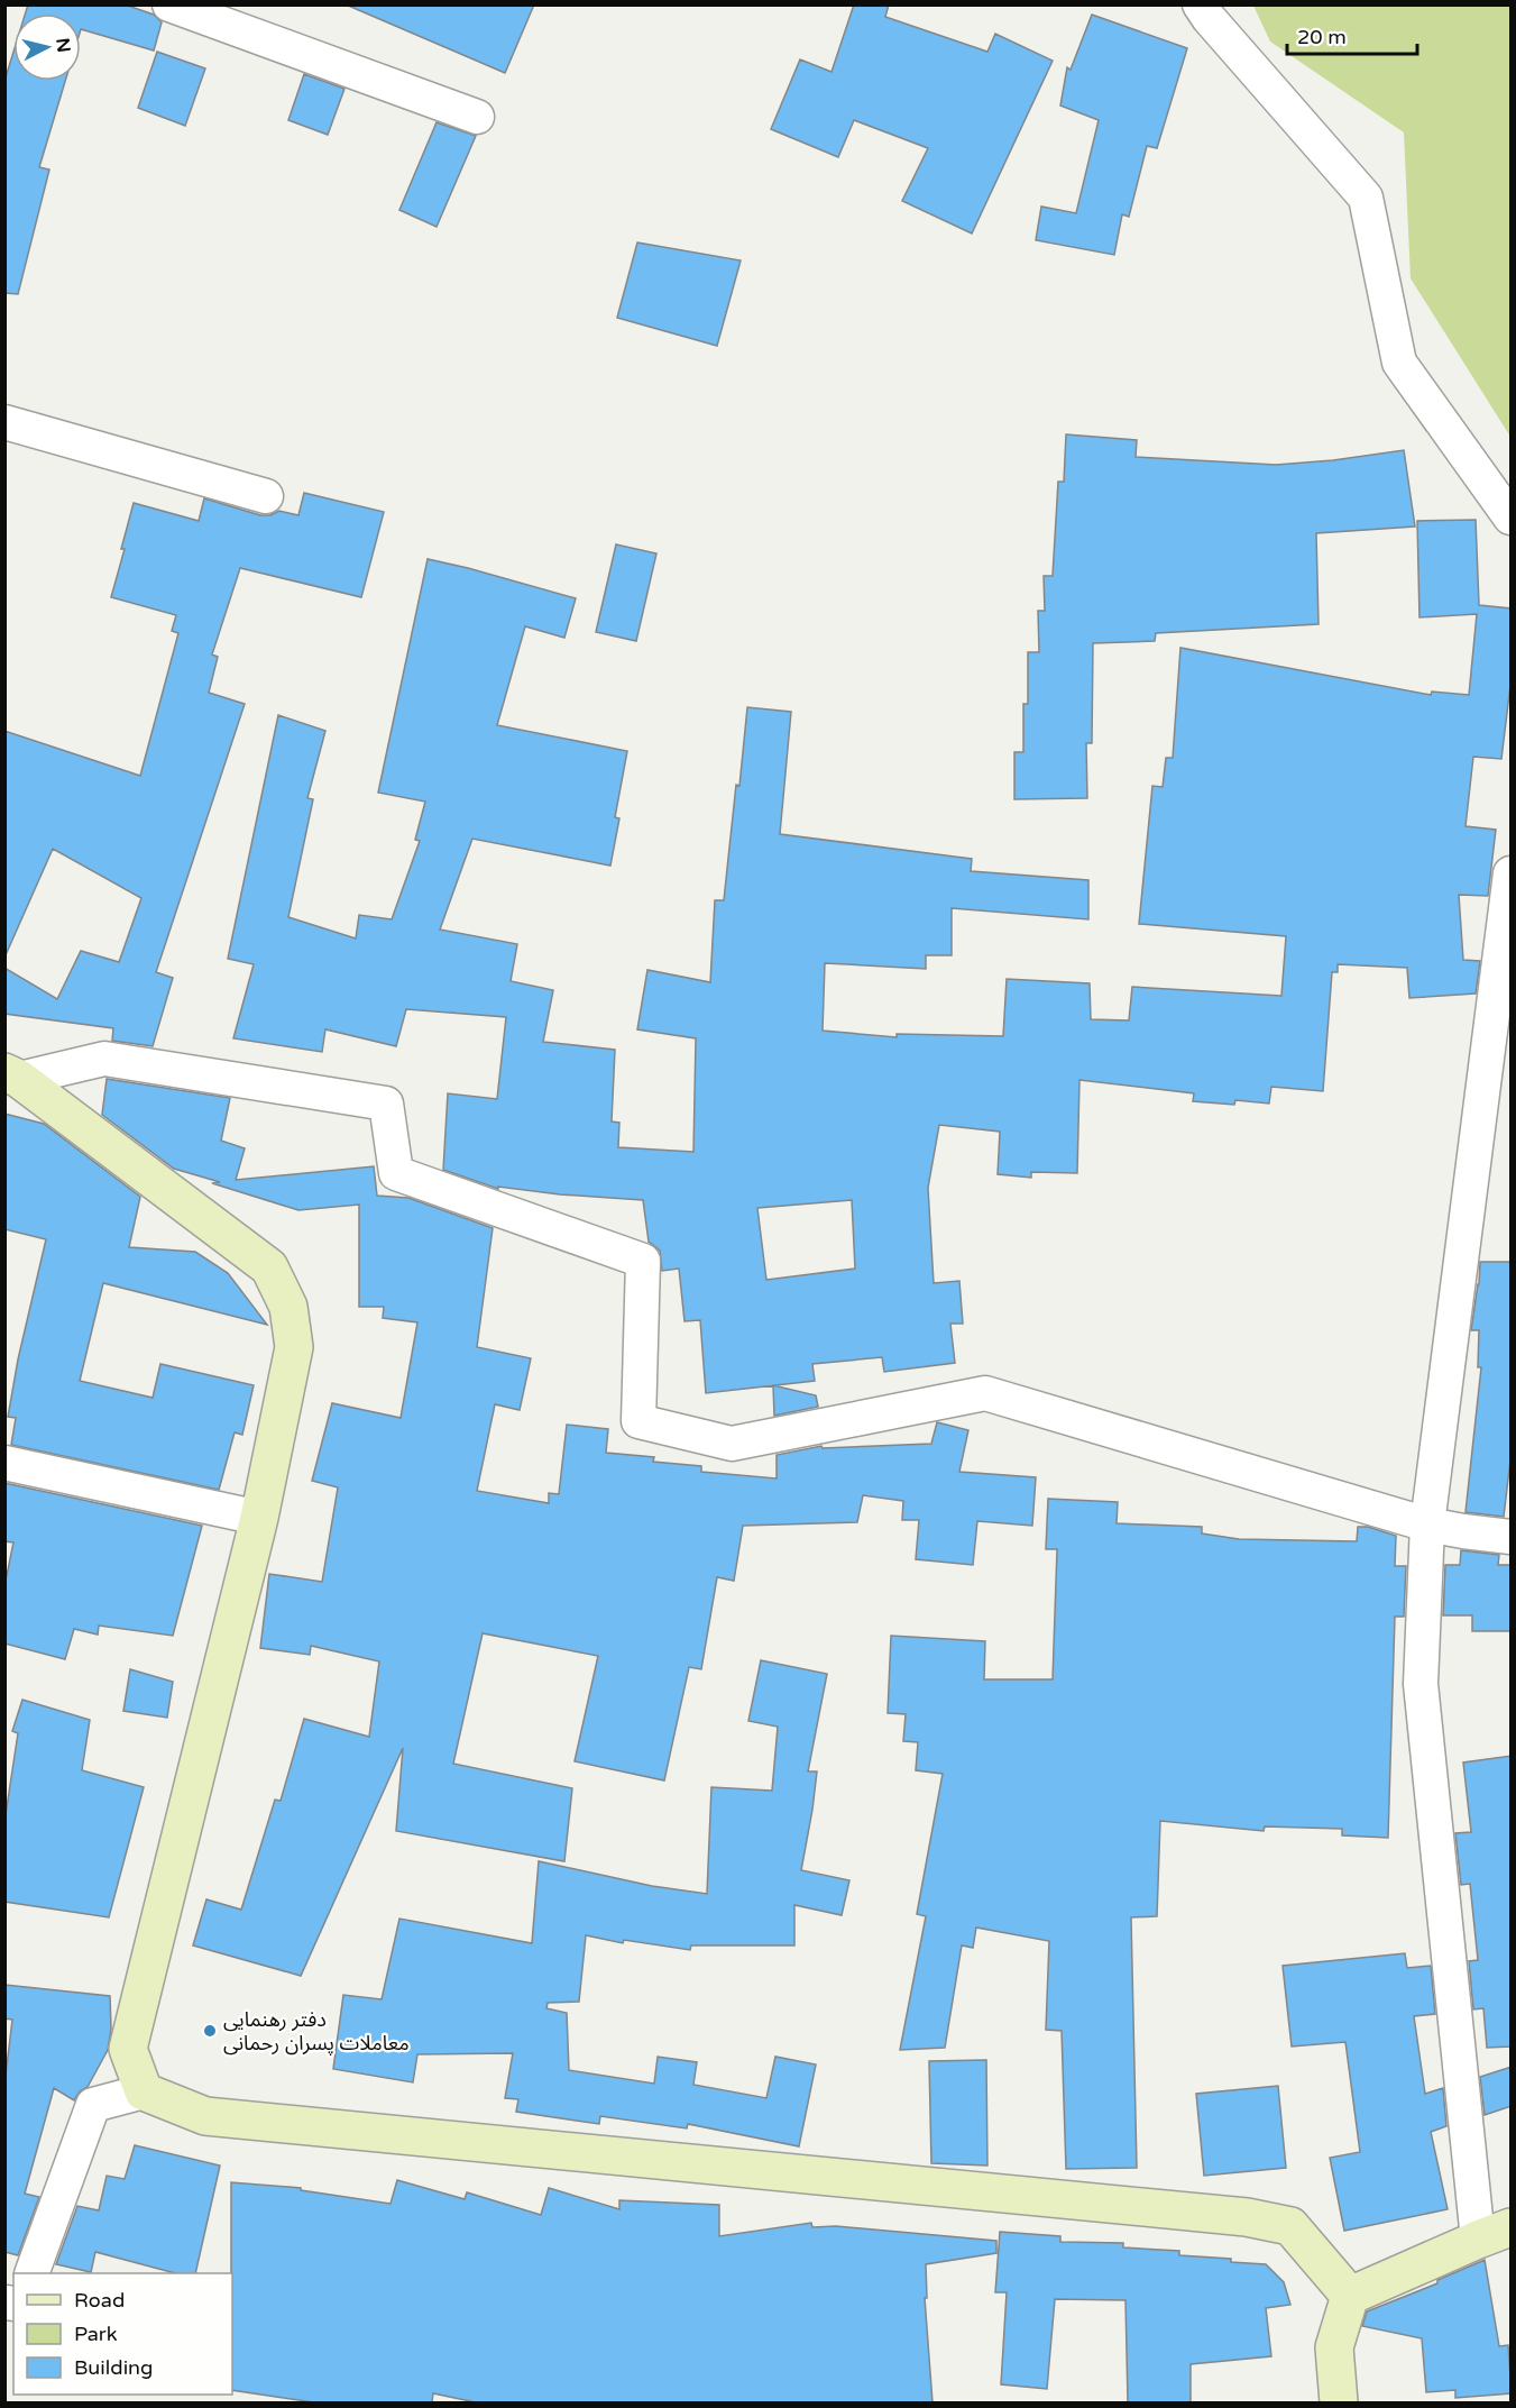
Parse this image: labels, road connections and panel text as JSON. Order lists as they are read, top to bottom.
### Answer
{
  "places": ["دفتر رهنمایی معاملات پسران رحمانی"],
  "legend": ["Road", "Park", "Building"],
  "scale_bar": "20 m",
  "north": "right"
}
